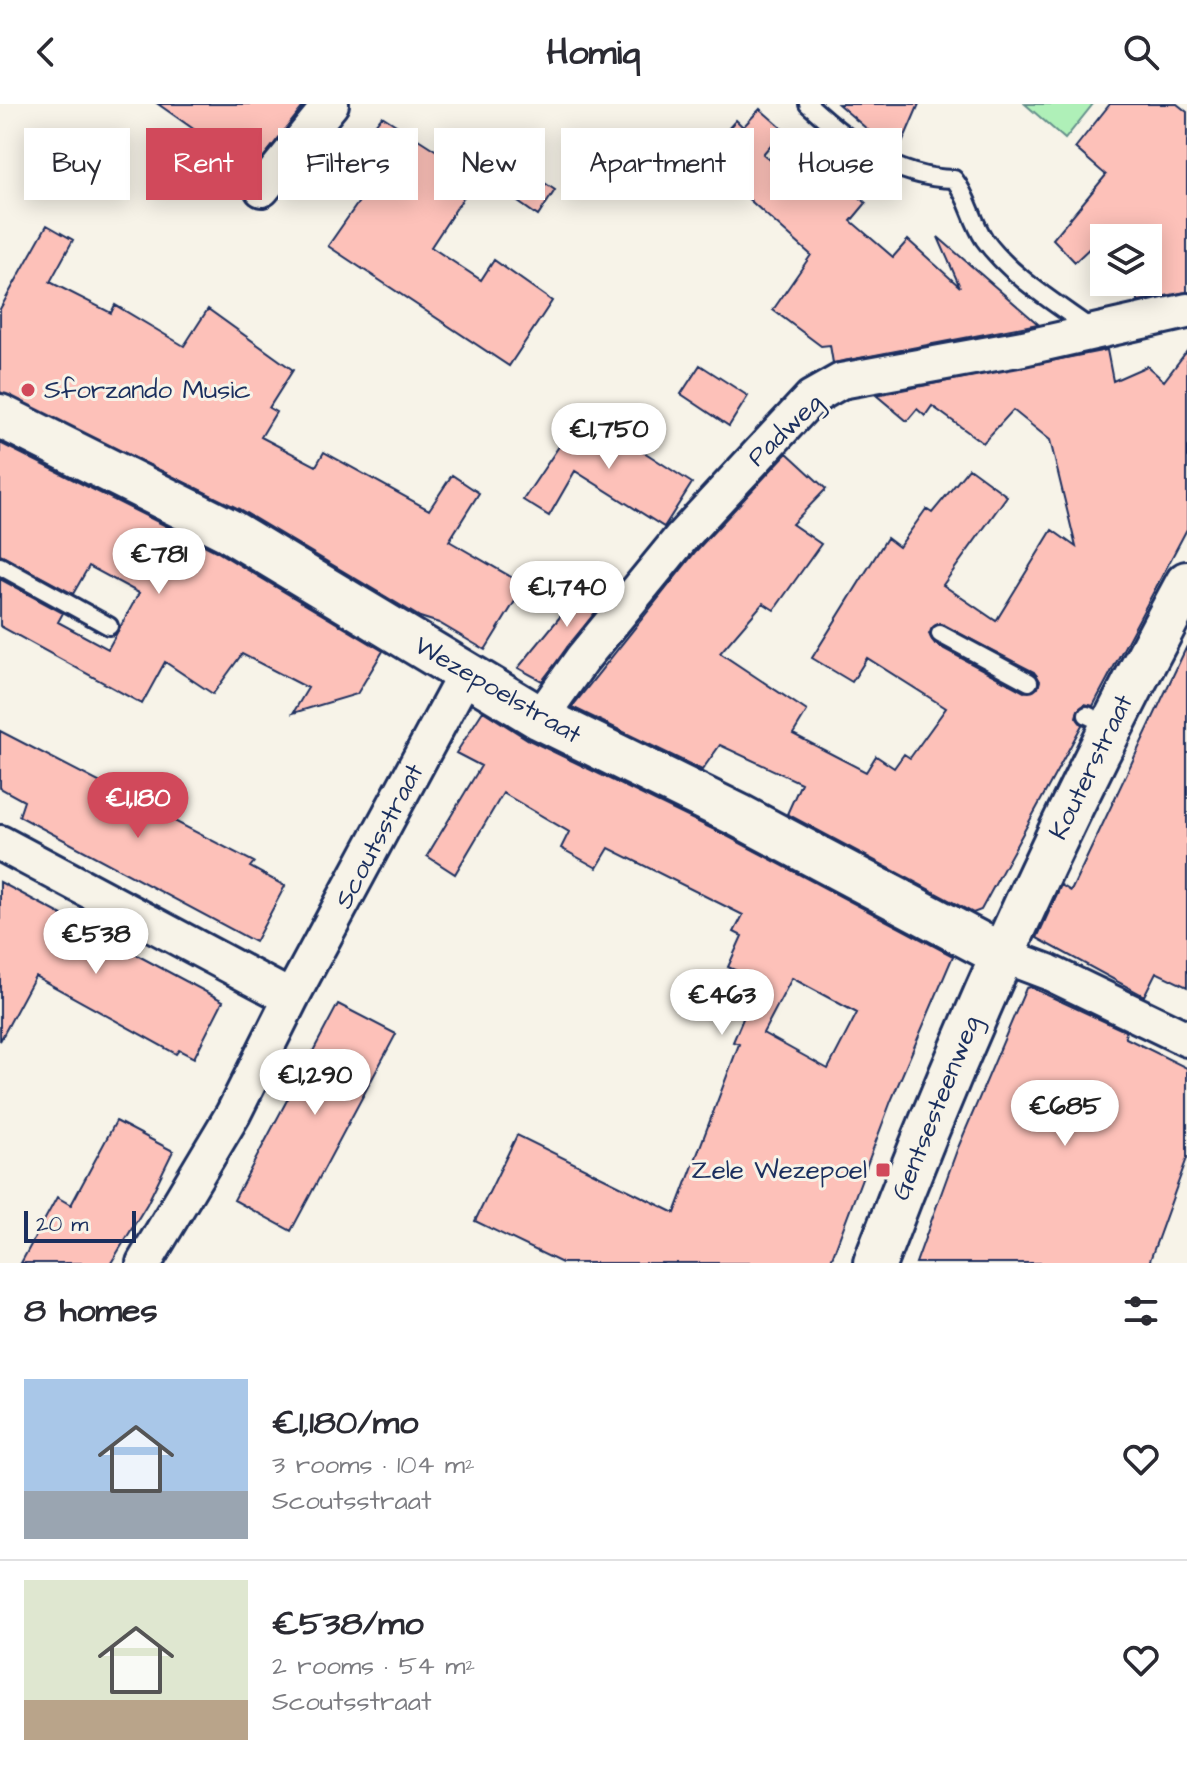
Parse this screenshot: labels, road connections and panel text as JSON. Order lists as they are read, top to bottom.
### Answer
{
  "streets": {
    "street": [
      "Padweg",
      "Wezepoelstraat",
      "Kouterstraat",
      "Scoutsstraat",
      "Gentsesteenweg"
    ]
  },
  "crossings": [
    ["Padweg", "Wezepoelstraat"],
    ["Wezepoelstraat", "Kouterstraat"],
    ["Wezepoelstraat", "Scoutsstraat"],
    ["Wezepoelstraat", "Gentsesteenweg"],
    ["Kouterstraat", "Gentsesteenweg"]
  ],
  "places": {
    "other": ["Sforzando Music"],
    "transit": ["Zele Wezepoel"]
  },
  "scale_bar": "20 m",
  "page": {
    "header": "Homiq",
    "chip": [
      "Buy",
      "Rent",
      "Filters",
      "New",
      "Apartment",
      "House"
    ],
    "price": [
      "€1,750",
      "€781",
      "€1,740",
      "€1,180",
      "€538",
      "€463",
      "€1,290",
      "€685"
    ],
    "scale": "20 m",
    "heading": "8 homes",
    "list": [
      {
        "name": "€1,180/mo",
        "note": "3 rooms · 104 m² · Scoutsstraat"
      },
      {
        "name": "€538/mo",
        "note": "2 rooms · 54 m² · Scoutsstraat"
      }
    ]
  }
}
